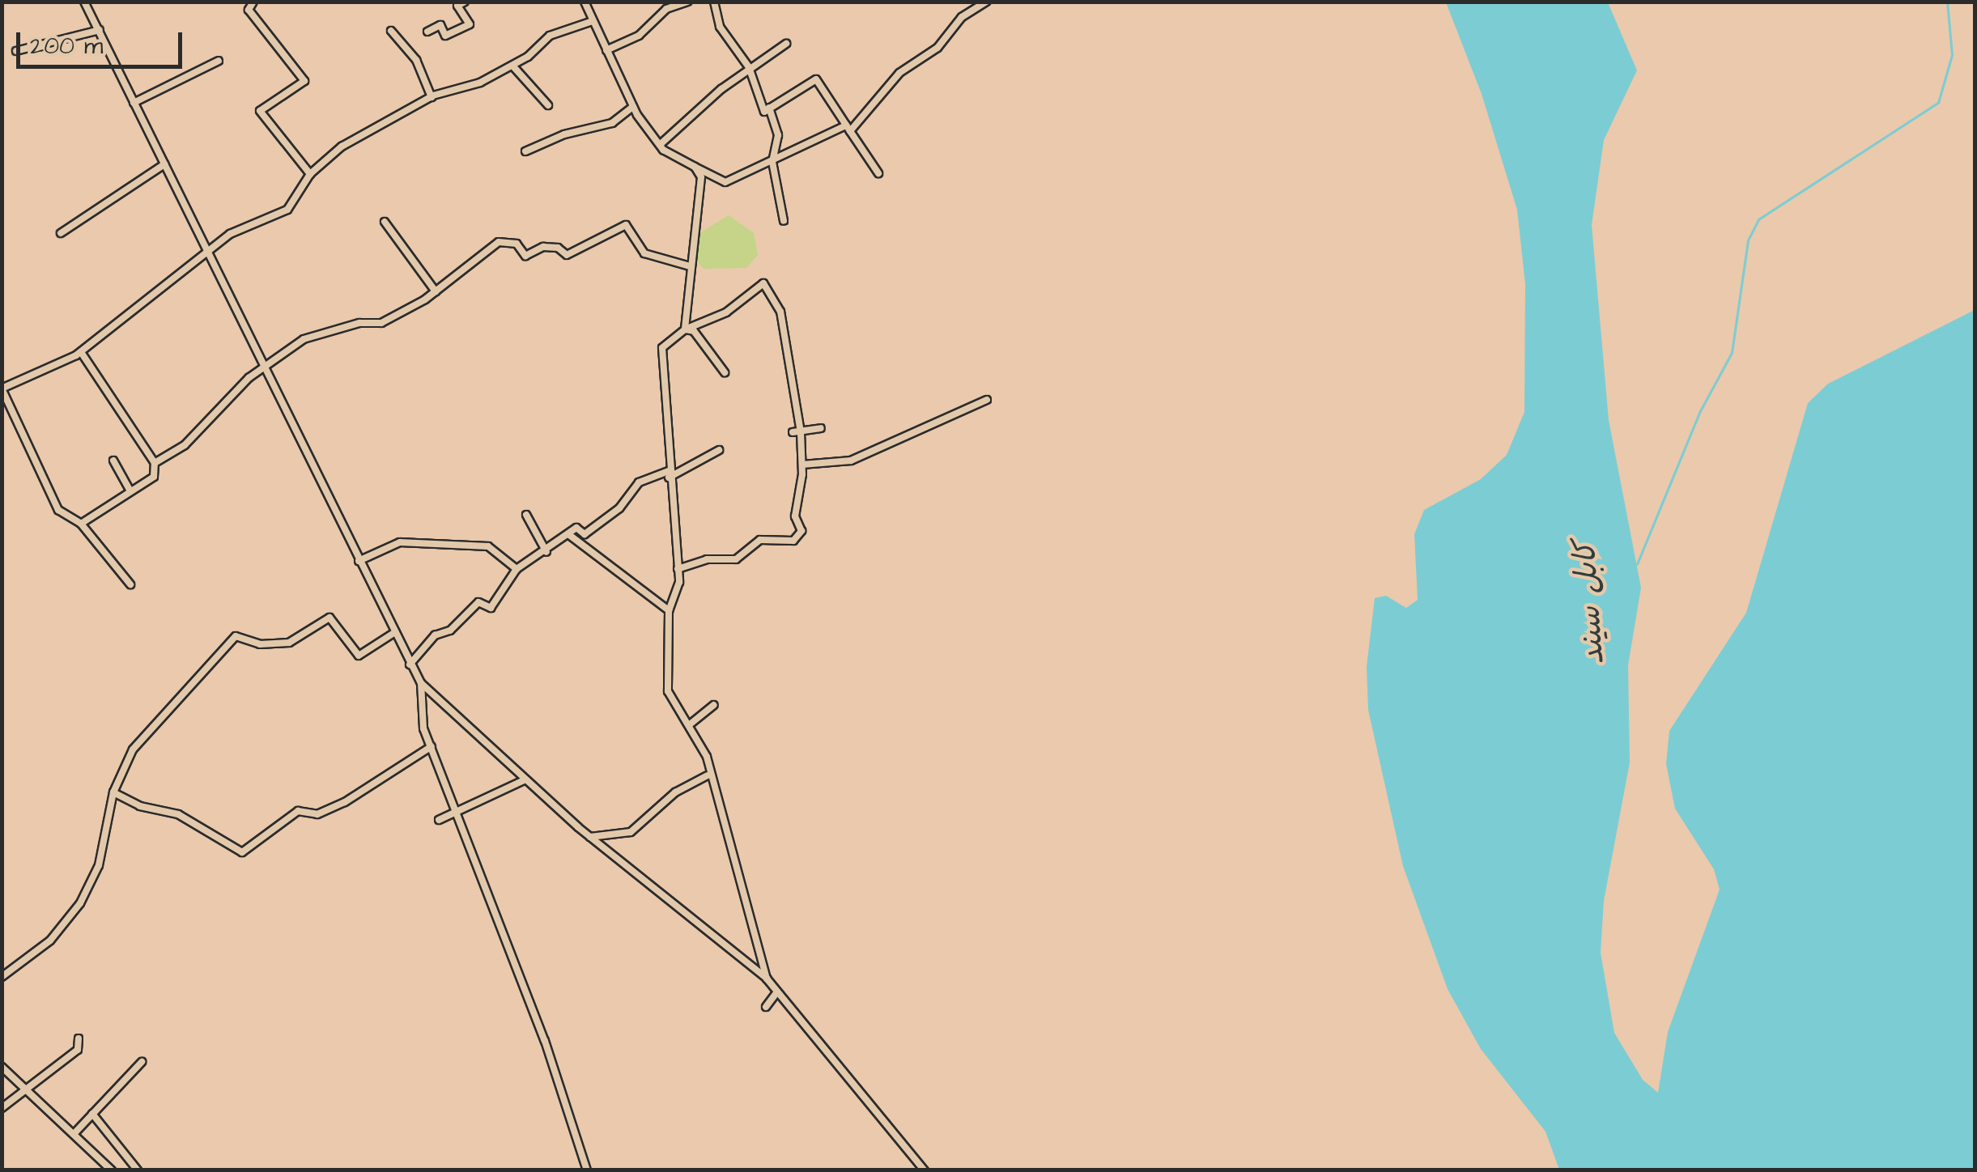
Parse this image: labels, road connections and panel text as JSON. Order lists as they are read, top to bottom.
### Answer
{
  "water": ["کابل سيند"],
  "scale_bar": "200 m"
}
